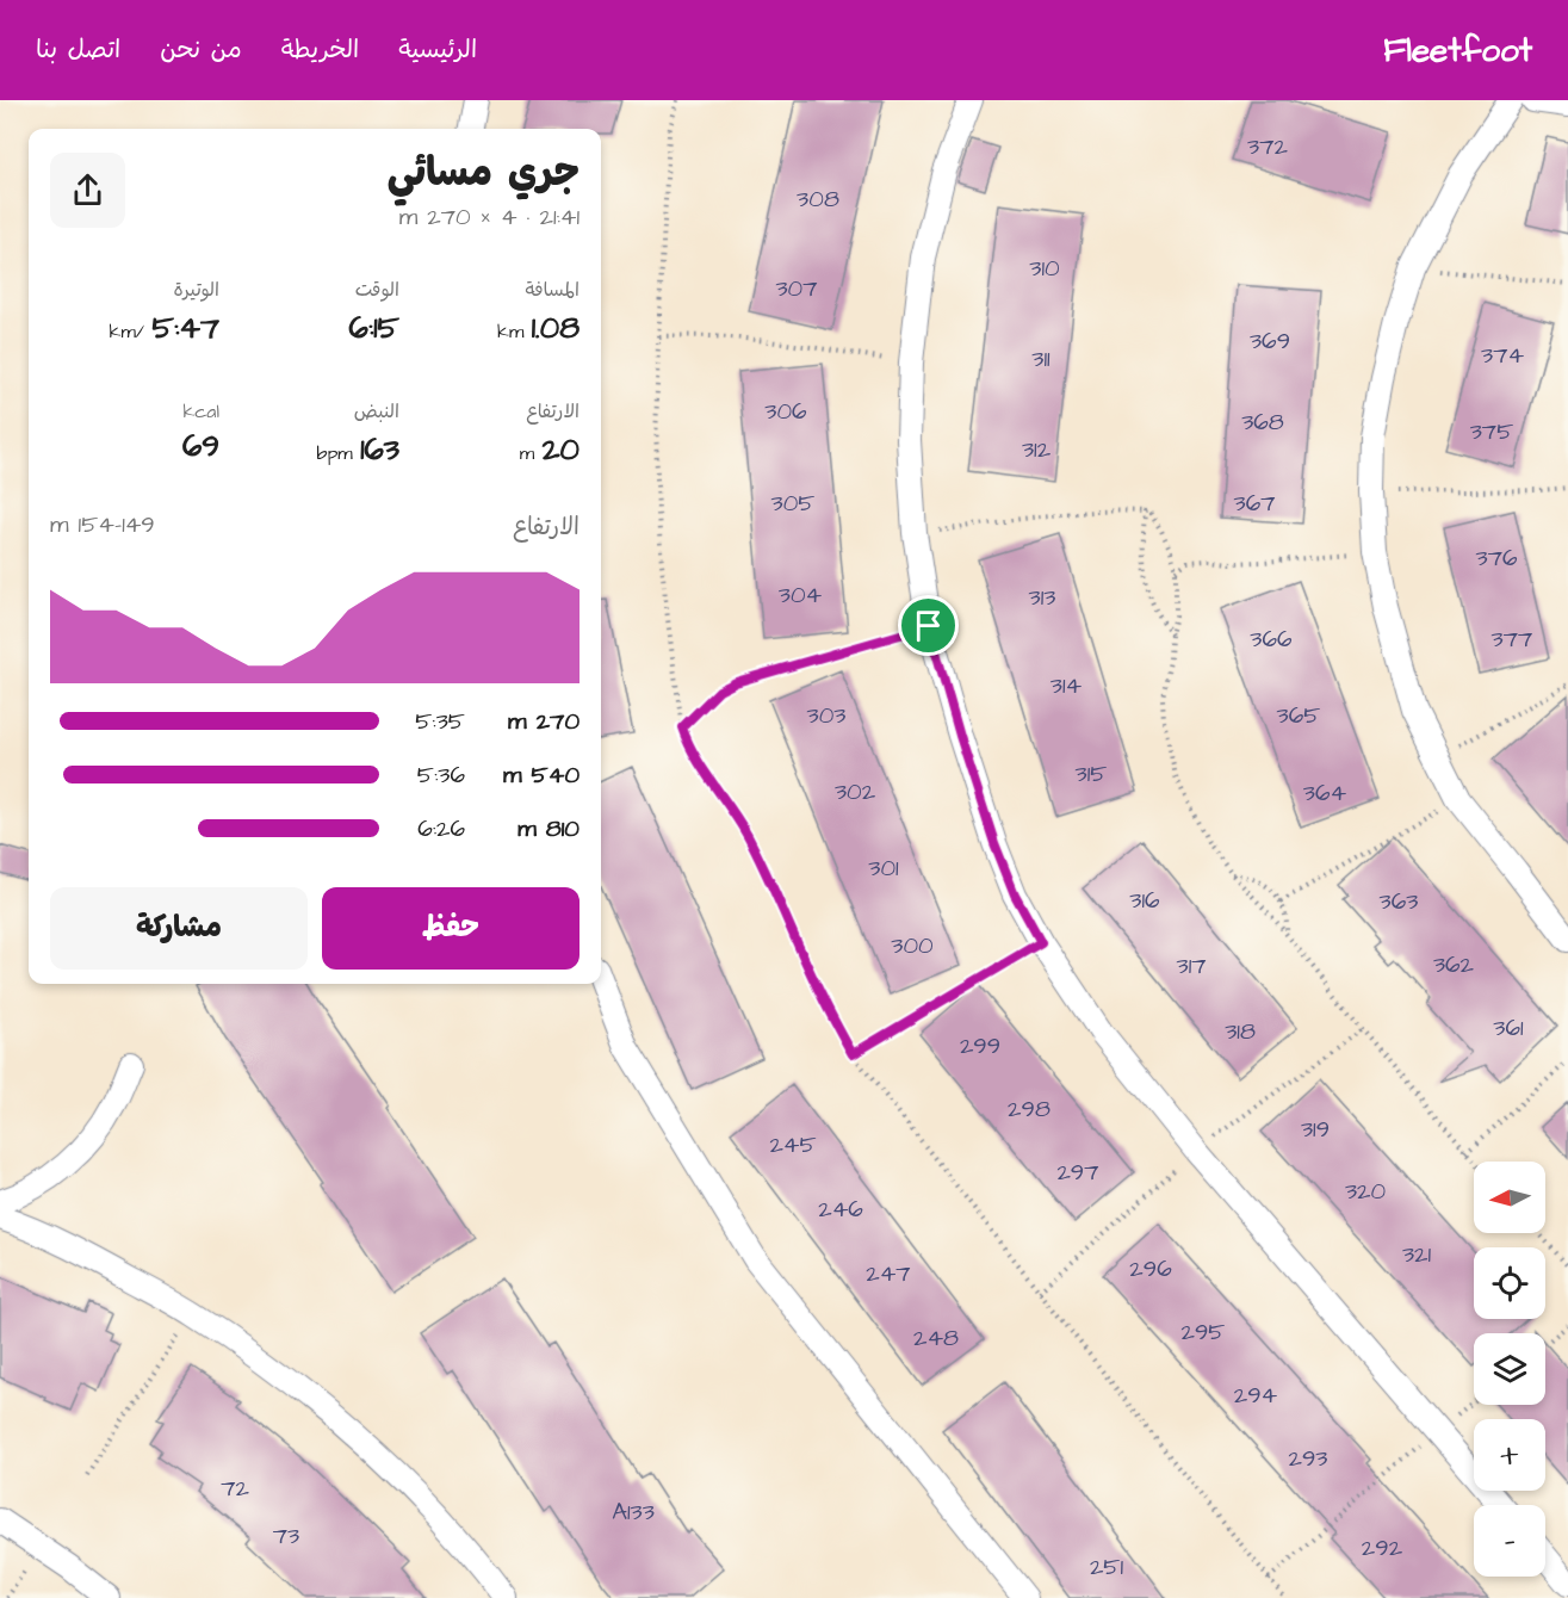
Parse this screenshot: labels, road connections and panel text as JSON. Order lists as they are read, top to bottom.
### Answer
{
  "house_numbers": [
    "372",
    "308",
    "310",
    "307",
    "369",
    "374",
    "311",
    "306",
    "368",
    "375",
    "312",
    "305",
    "367",
    "376",
    "304",
    "313",
    "366",
    "377",
    "314",
    "303",
    "365",
    "315",
    "302",
    "364",
    "301",
    "316",
    "363",
    "300",
    "362",
    "317",
    "361",
    "318",
    "299",
    "298",
    "319",
    "245",
    "297",
    "320",
    "246",
    "321",
    "296",
    "247",
    "295",
    "248",
    "294",
    "293",
    "72",
    "A133",
    "73",
    "292",
    "251"
  ],
  "north": "left",
  "page": {
    "header": "Fleetfoot",
    "nav": [
      "الرئيسية",
      "الخريطة",
      "من نحن",
      "اتصل بنا"
    ],
    "heading": ["جري مسائي", "21:41 · 4 × 270 m"],
    "stats": [
      ["المسافة", "1.08 km"],
      ["الوقت", "6:15"],
      ["الوتيرة", "5:47 /km"],
      ["الارتفاع", "20 m"],
      ["النبض", "163 bpm"],
      ["kcal", "69"]
    ],
    "chart": ["الارتفاع", "149–154 m"],
    "list": [
      {
        "name": "270 m",
        "note": "5:35"
      },
      {
        "name": "540 m",
        "note": "5:36"
      },
      {
        "name": "810 m",
        "note": "6:26"
      }
    ],
    "buttons": ["حفظ", "مشاركة"],
    "map_buttons": ["+", "−"]
  }
}
